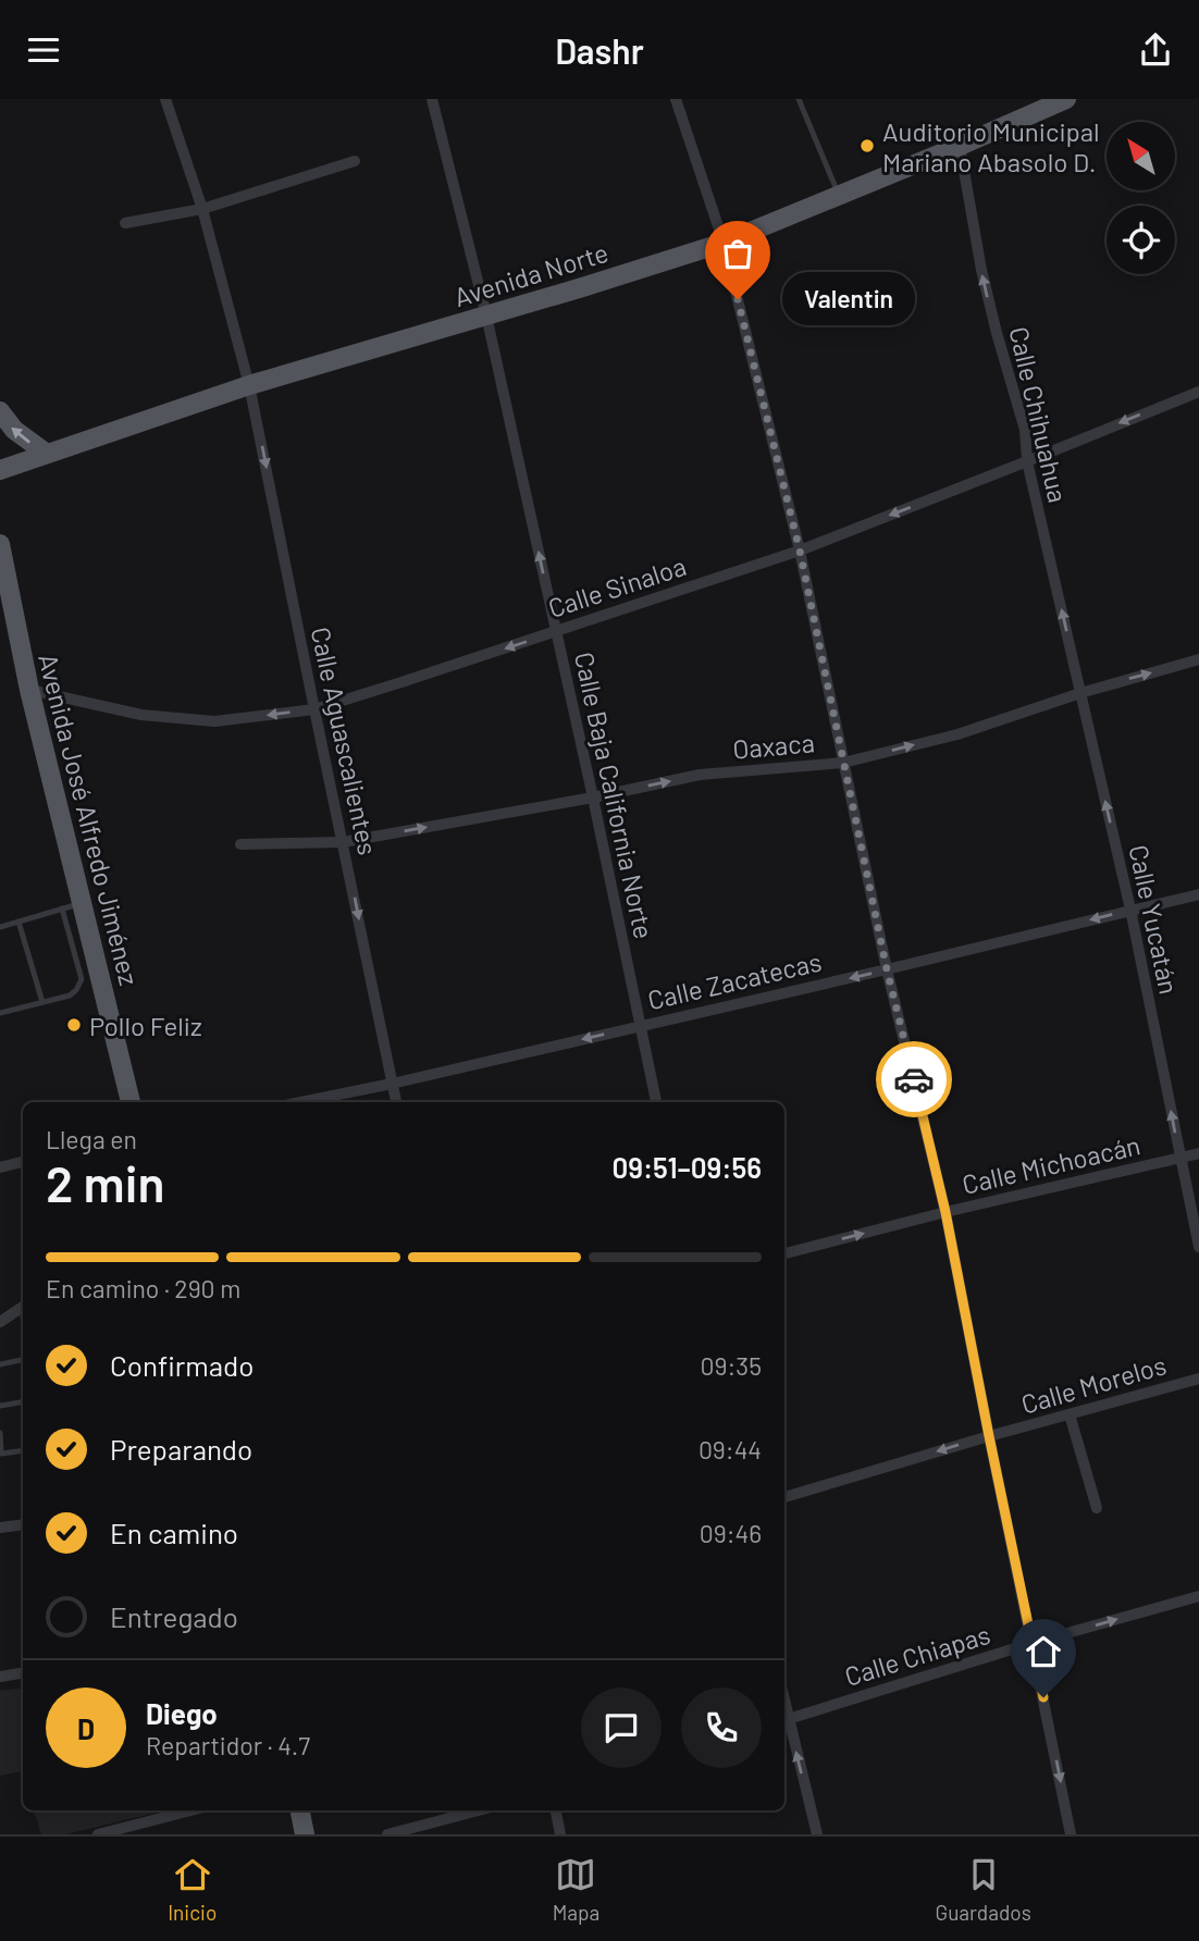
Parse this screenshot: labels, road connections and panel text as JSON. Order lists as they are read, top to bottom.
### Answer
{
  "streets": {
    "main road": ["Avenida Norte", "Avenida José Alfredo Jiménez"],
    "street": [
      "Calle Chihuahua",
      "Calle Sinaloa",
      "Calle Aguascalientes",
      "Oaxaca",
      "Calle Baja California Norte",
      "Calle Yucatán",
      "Calle Zacatecas",
      "Calle Michoacán",
      "Calle Morelos",
      "Calle Chiapas"
    ]
  },
  "crossings": [
    ["Avenida Norte", "Calle Chihuahua"],
    ["Avenida Norte", "Calle Aguascalientes"],
    ["Avenida Norte", "Calle Baja California Norte"],
    ["Calle Chihuahua", "Calle Sinaloa"],
    ["Calle Chihuahua", "Oaxaca"],
    ["Calle Chihuahua", "Calle Yucatán"],
    ["Calle Sinaloa", "Calle Aguascalientes"],
    ["Calle Sinaloa", "Calle Baja California Norte"],
    ["Calle Sinaloa", "Avenida José Alfredo Jiménez"],
    ["Calle Aguascalientes", "Oaxaca"],
    ["Calle Aguascalientes", "Calle Zacatecas"],
    ["Oaxaca", "Calle Baja California Norte"],
    ["Oaxaca", "Calle Yucatán"],
    ["Calle Baja California Norte", "Calle Zacatecas"],
    ["Calle Yucatán", "Calle Zacatecas"],
    ["Calle Yucatán", "Calle Michoacán"]
  ],
  "one_way": [
    "Calle Chihuahua",
    "Calle Sinaloa",
    "Calle Aguascalientes",
    "Oaxaca",
    "Calle Yucatán",
    "Calle Zacatecas",
    "Calle Michoacán",
    "Calle Morelos",
    "Calle Chiapas"
  ],
  "places": ["Auditorio Municipal Mariano Abasolo D.", "Valentin", "Pollo Feliz"],
  "north": "top left",
  "page": {
    "header": "Dashr",
    "bubble": "Valentin",
    "heading": ["2 min", "Llega en", "09:51–09:56"],
    "panel": ["Diego", "Repartidor · 4.7"],
    "bar": "En camino · 290 m",
    "list": [
      ["Confirmado", "09:35"],
      ["Preparando", "09:44"],
      ["En camino", "09:46"],
      "Entregado"
    ],
    "round": "D",
    "tabs": ["Inicio", "Mapa", "Guardados"]
  }
}
